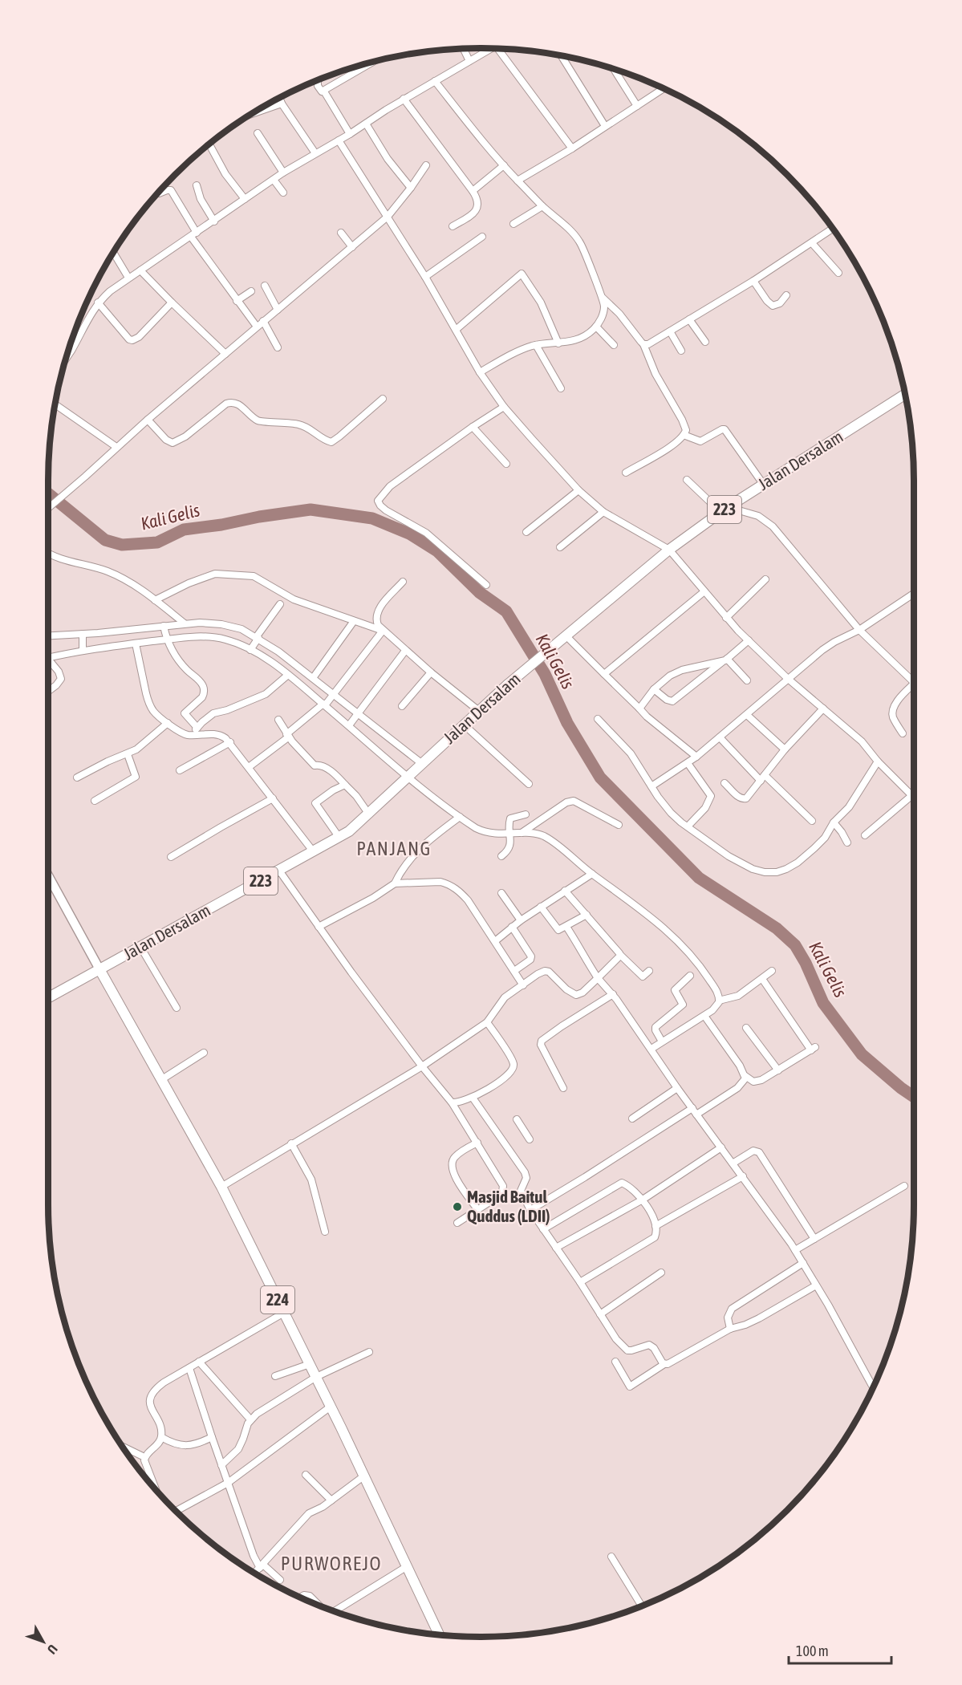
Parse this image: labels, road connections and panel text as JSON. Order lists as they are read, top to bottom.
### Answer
{
  "streets": {
    "main road": ["Jalan Dersalam", "223", "224"]
  },
  "crossings": [
    ["Jalan Dersalam", "224"]
  ],
  "districts": ["PANJANG", "PURWOREJO"],
  "water": ["Kali Gelis"],
  "places": ["Masjid Baitul Quddus (LDII)"],
  "scale_bar": "100 m",
  "north": "bottom right"
}
